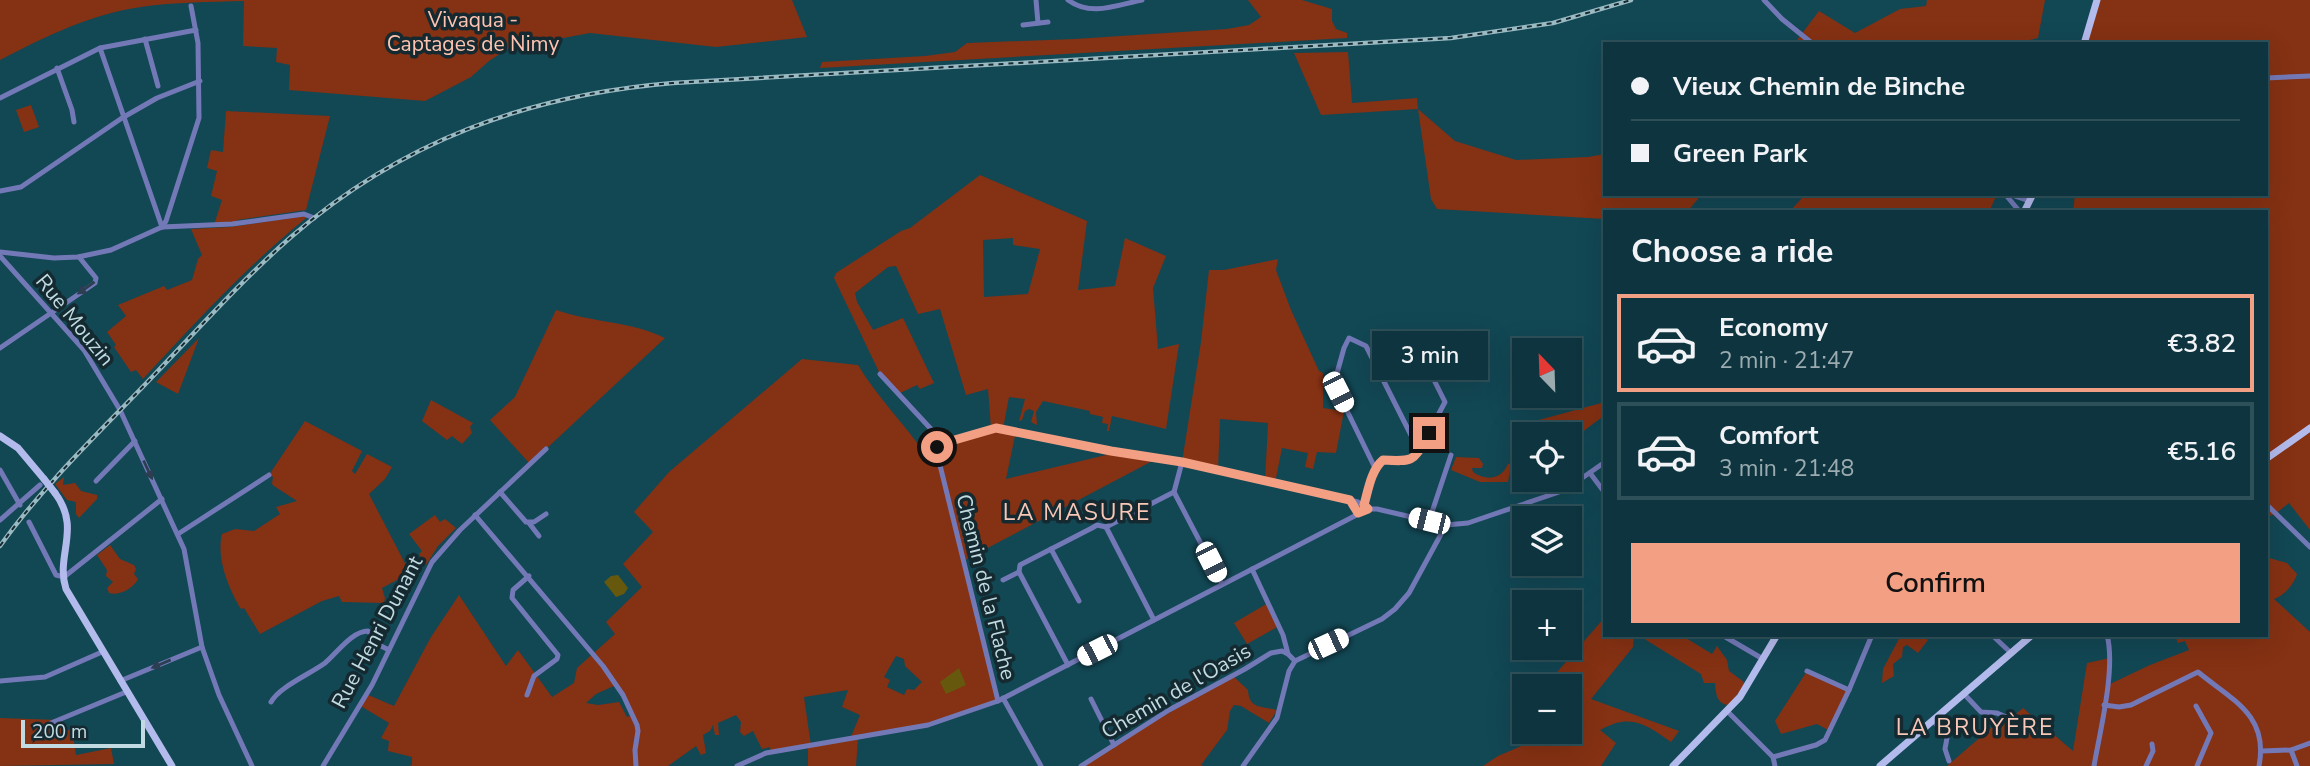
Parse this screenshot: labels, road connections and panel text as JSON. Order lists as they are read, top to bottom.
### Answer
{
  "streets": {
    "street": [
      "Rue Mouzin",
      "Chemin de la Flache",
      "Rue Henri Dunant",
      "Chemin de l'Oasis"
    ]
  },
  "districts": ["LA MASURE", "LA BRUYÈRE"],
  "parks": ["Vivaqua - Captages de Nimy"],
  "scale_bar": "200 m",
  "north": "top left",
  "page": {
    "banner": ["Vieux Chemin de Binche", "Green Park"],
    "heading": "Choose a ride",
    "list": [
      {
        "name": "Economy",
        "note": "2 min · 21:47",
        "value": "€3.82"
      },
      {
        "name": "Comfort",
        "note": "3 min · 21:48",
        "value": "€5.16"
      }
    ],
    "bubble": "3 min",
    "map_buttons": ["+", "−"],
    "buttons": "Confirm",
    "scale": "200 m"
  }
}
